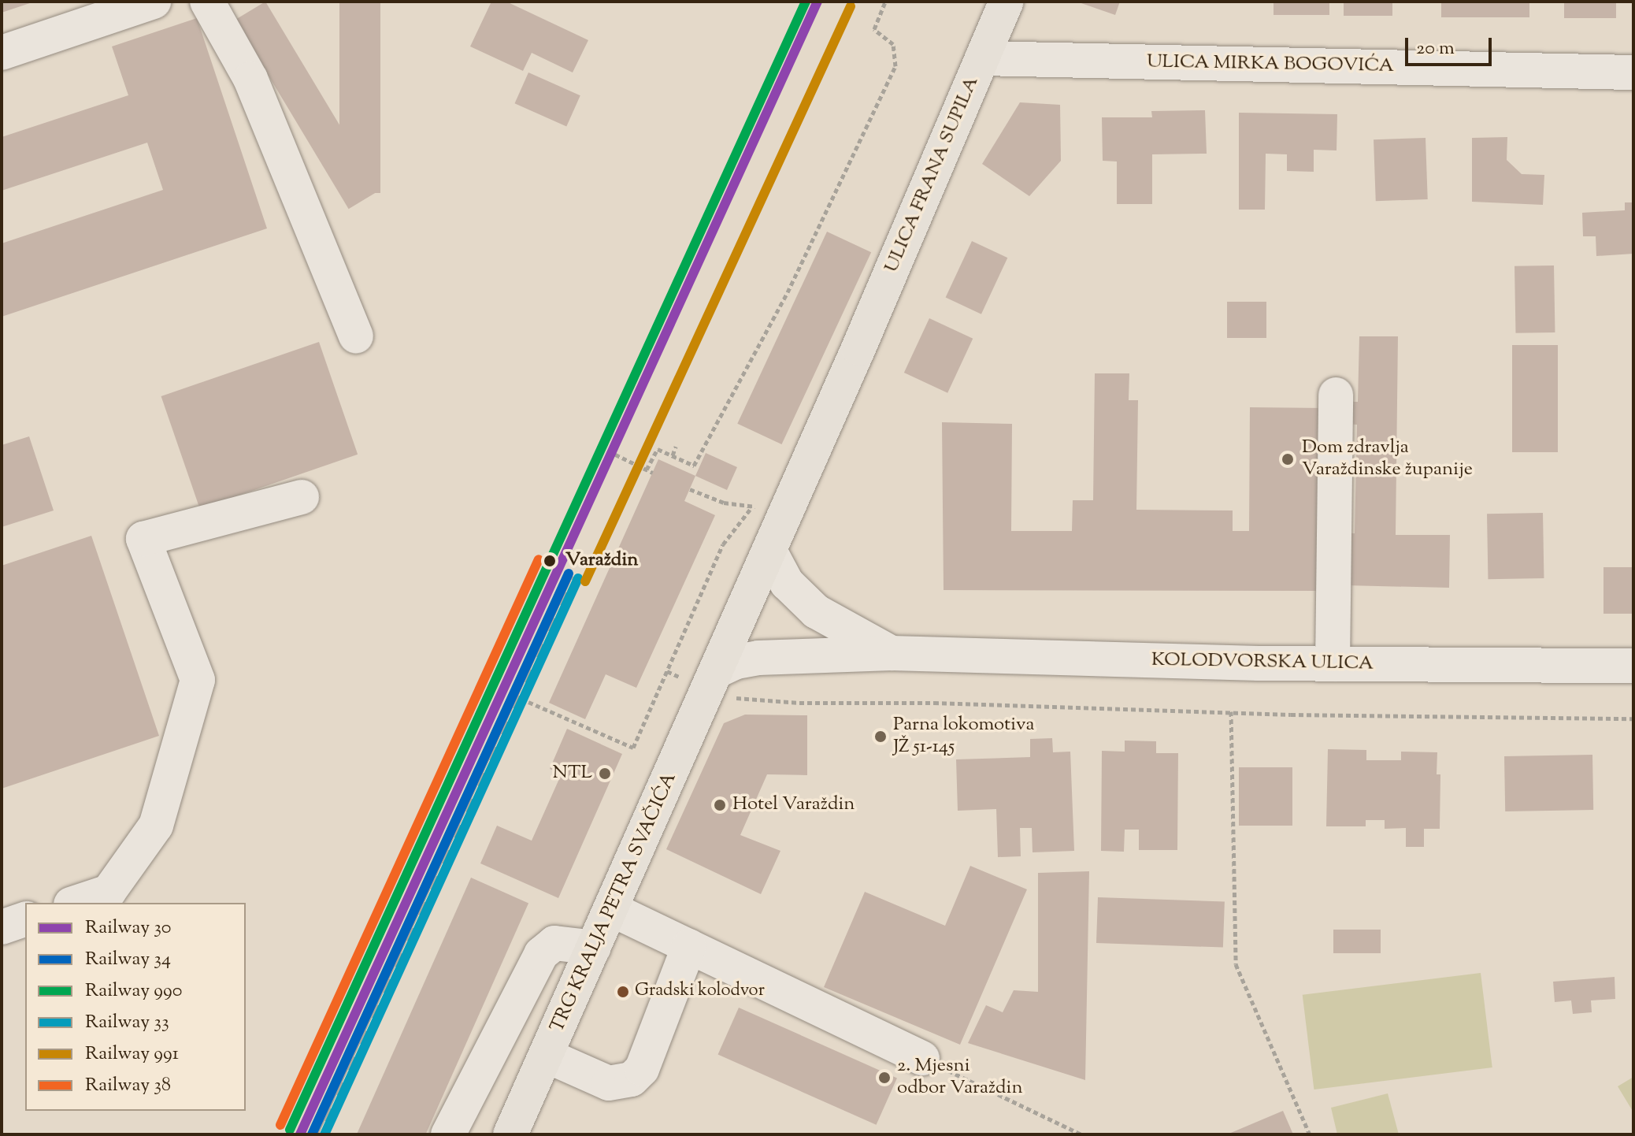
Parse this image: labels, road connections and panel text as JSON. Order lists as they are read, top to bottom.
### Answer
{
  "streets": {
    "main road": ["ULICA FRANA SUPILA", "TRG KRALJA PETRA SVAČIĆA"],
    "street": ["ULICA MIRKA BOGOVIĆA", "KOLODVORSKA ULICA"]
  },
  "crossings": [
    ["ULICA MIRKA BOGOVIĆA", "ULICA FRANA SUPILA"],
    ["ULICA FRANA SUPILA", "TRG KRALJA PETRA SVAČIĆA"]
  ],
  "places": [
    "Dom zdravlja Varaždinske županije",
    "Varaždin",
    "Parna lokomotiva JŽ 51-145",
    "NTL",
    "Hotel Varaždin",
    "Gradski kolodvor",
    "2. Mjesni odbor Varaždin"
  ],
  "lines": [
    "rail line 30",
    "rail line 990",
    "rail line 991",
    "rail line 38",
    "rail line 34",
    "rail line 33"
  ],
  "legend": [
    "Railway 30",
    "Railway 34",
    "Railway 990",
    "Railway 33",
    "Railway 991",
    "Railway 38"
  ],
  "scale_bar": "20 m"
}
